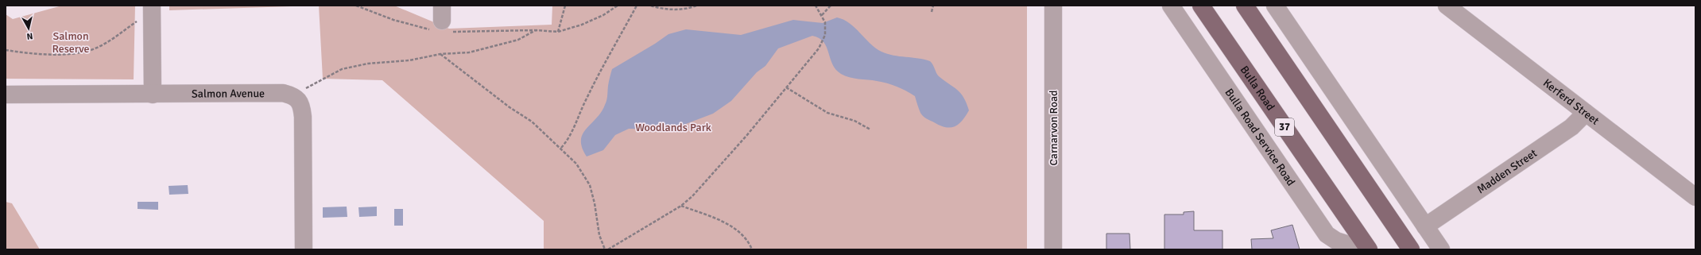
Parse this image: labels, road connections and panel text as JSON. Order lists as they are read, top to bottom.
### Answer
{
  "streets": {
    "main road": ["Bulla Road", "37"],
    "street": [
      "Salmon Avenue",
      "Kerferd Street",
      "Carnarvon Road",
      "Bulla Road Service Road",
      "Madden Street"
    ]
  },
  "crossings": [
    ["Kerferd Street", "Madden Street"]
  ],
  "parks": ["Salmon Reserve", "Woodlands Park"],
  "north": "bottom"
}
